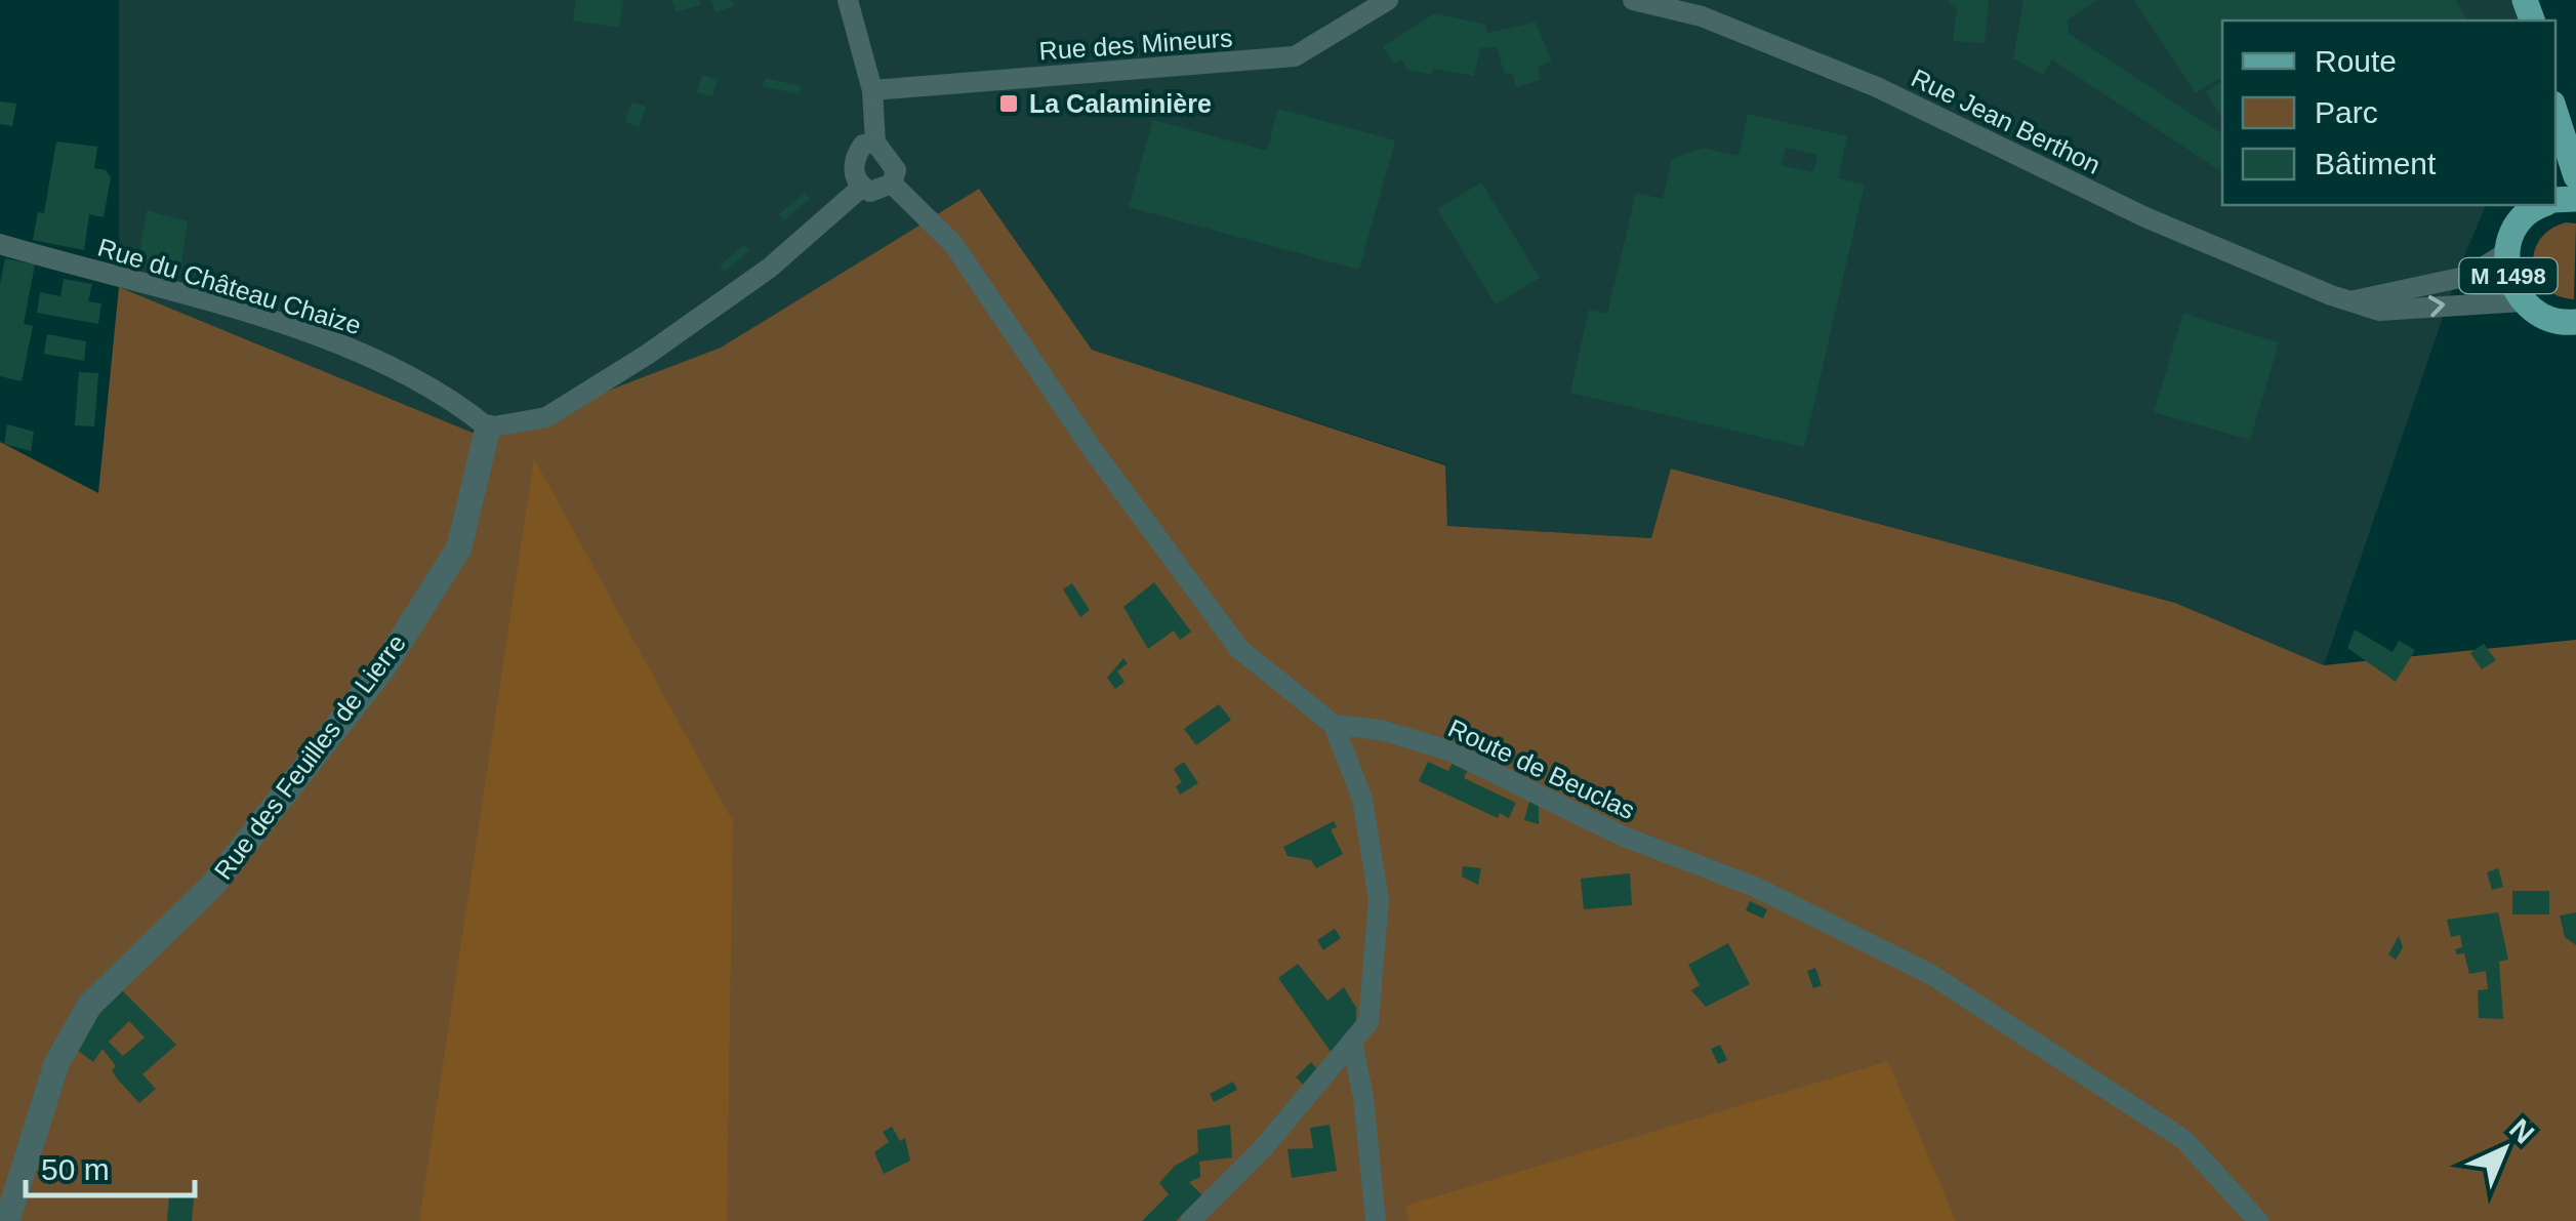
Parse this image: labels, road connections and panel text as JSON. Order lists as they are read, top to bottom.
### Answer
{
  "streets": {
    "main road": ["M 1498"],
    "street": [
      "Rue des Mineurs",
      "Rue Jean Berthon",
      "Rue du Château Chaize",
      "Rue des Feuilles de Lierre",
      "Route de Beuclas"
    ]
  },
  "crossings": [
    ["Rue Jean Berthon", "M 1498"],
    ["Rue du Château Chaize", "Rue des Feuilles de Lierre"]
  ],
  "places": {
    "transit": ["La Calaminière"]
  },
  "legend": ["Route", "Parc", "Bâtiment"],
  "scale_bar": "50 m",
  "north": "top right"
}
